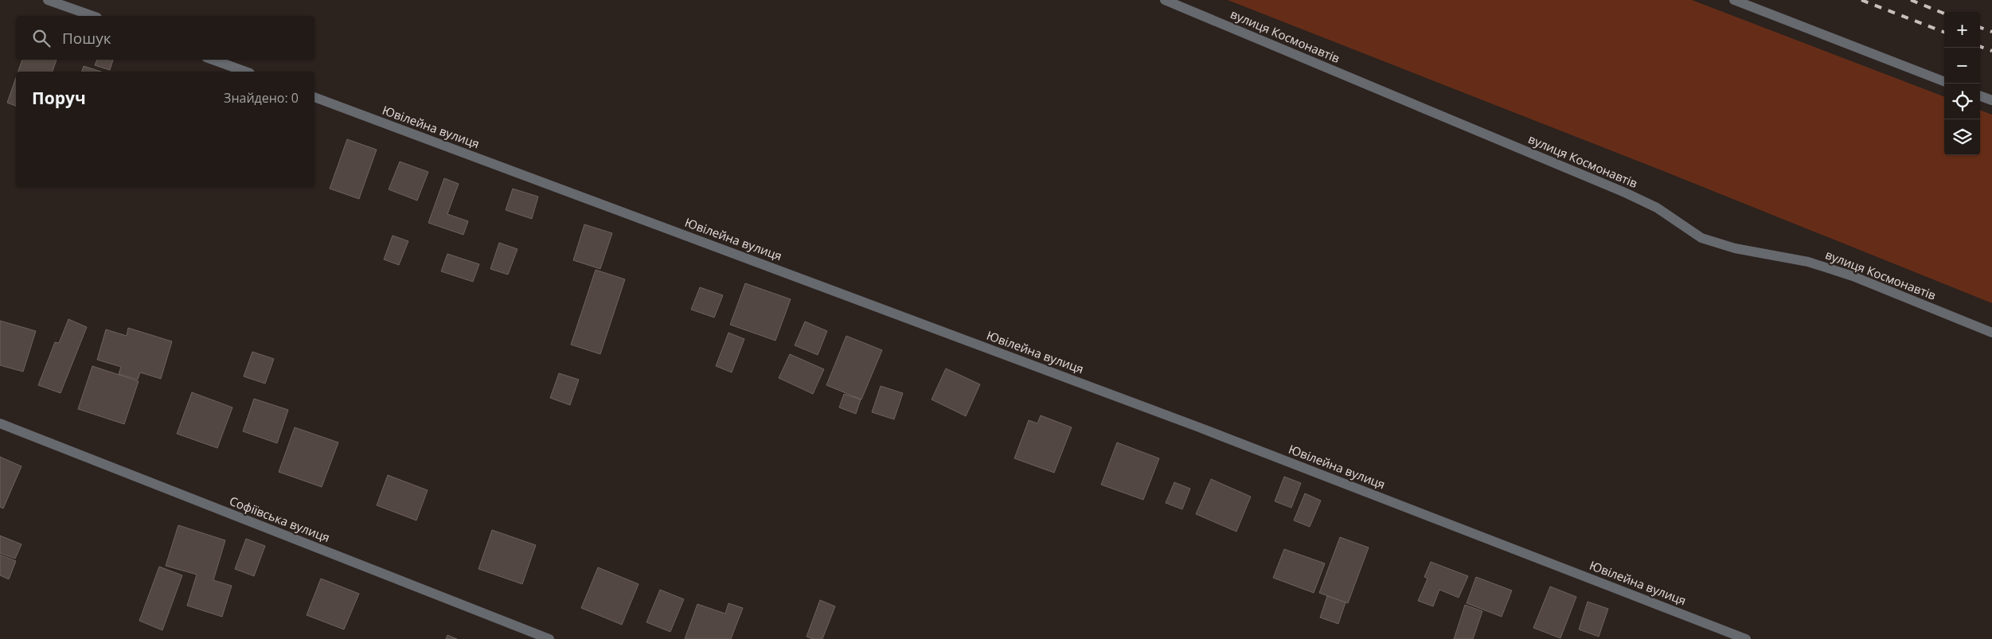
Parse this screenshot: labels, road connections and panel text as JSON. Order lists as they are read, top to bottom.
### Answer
{
  "streets": {
    "street": ["вулиця Космонавтів", "Ювілейна вулиця", "Софіївська вулиця"]
  },
  "page": {
    "map_buttons": ["+", "−"],
    "search": "Пошук",
    "heading": ["Поруч", "Знайдено: 0"]
  }
}
